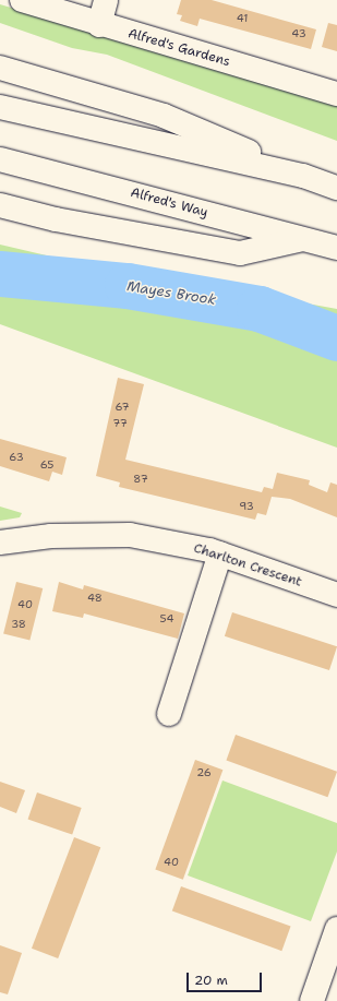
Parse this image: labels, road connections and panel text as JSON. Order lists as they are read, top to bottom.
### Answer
{
  "streets": {
    "main road": ["Alfred's Gardens", "Alfred's Way", "Charlton Crescent"]
  },
  "water": ["Mayes Brook"],
  "house_numbers": [
    "41",
    "43",
    "67",
    "77",
    "63",
    "65",
    "87",
    "93",
    "48",
    "40",
    "54",
    "38",
    "26",
    "40"
  ],
  "scale_bar": "20 m"
}
